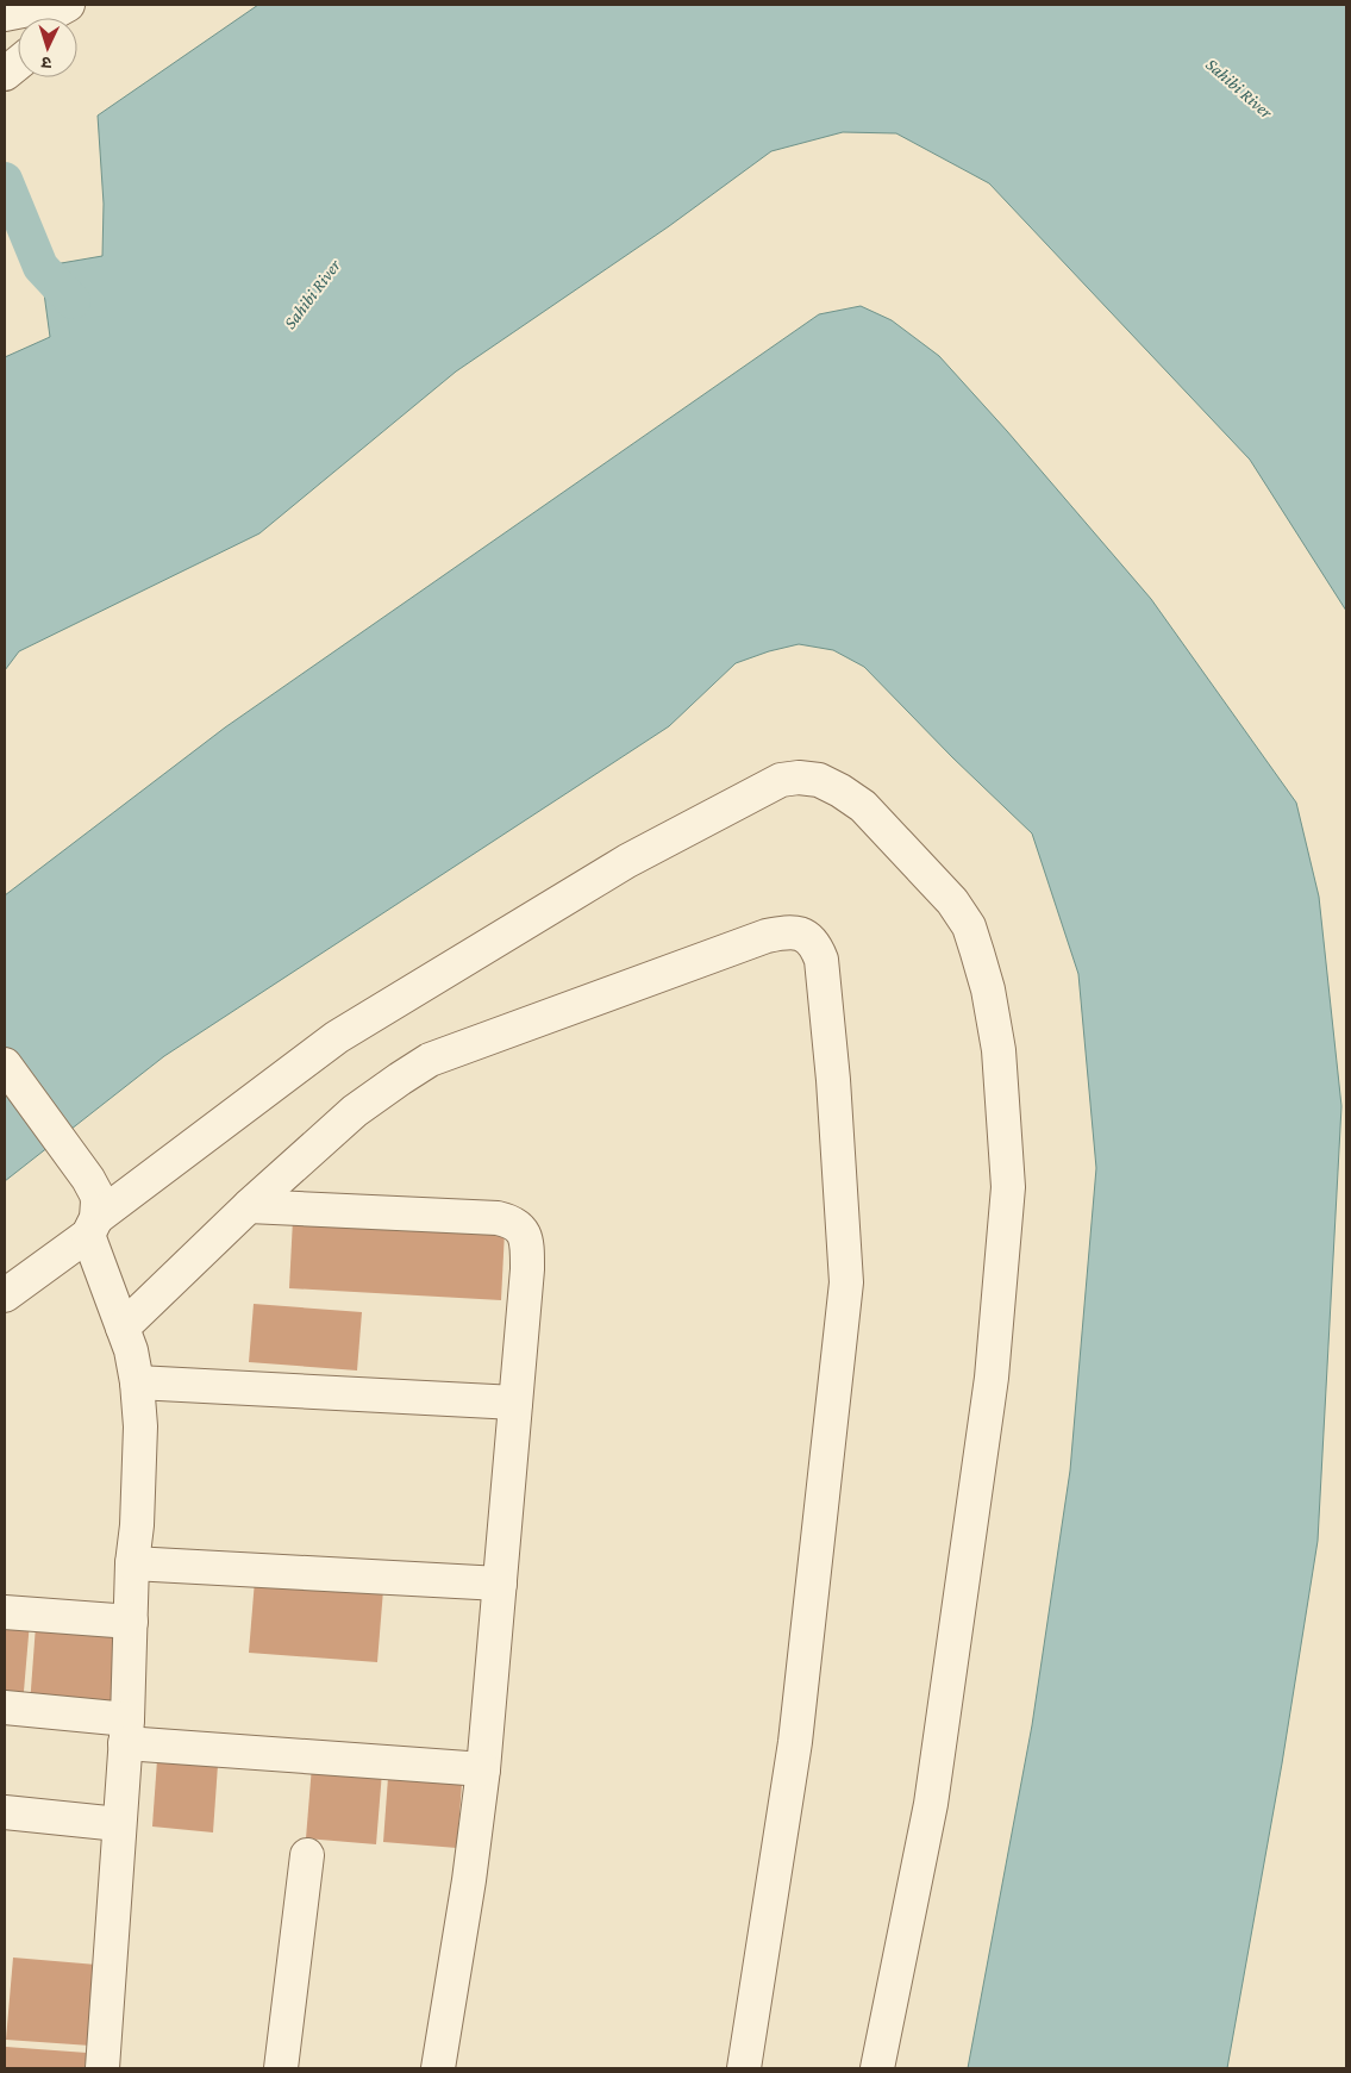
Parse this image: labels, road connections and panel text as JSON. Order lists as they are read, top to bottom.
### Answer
{
  "water": ["Sahibi River"],
  "north": "bottom"
}
